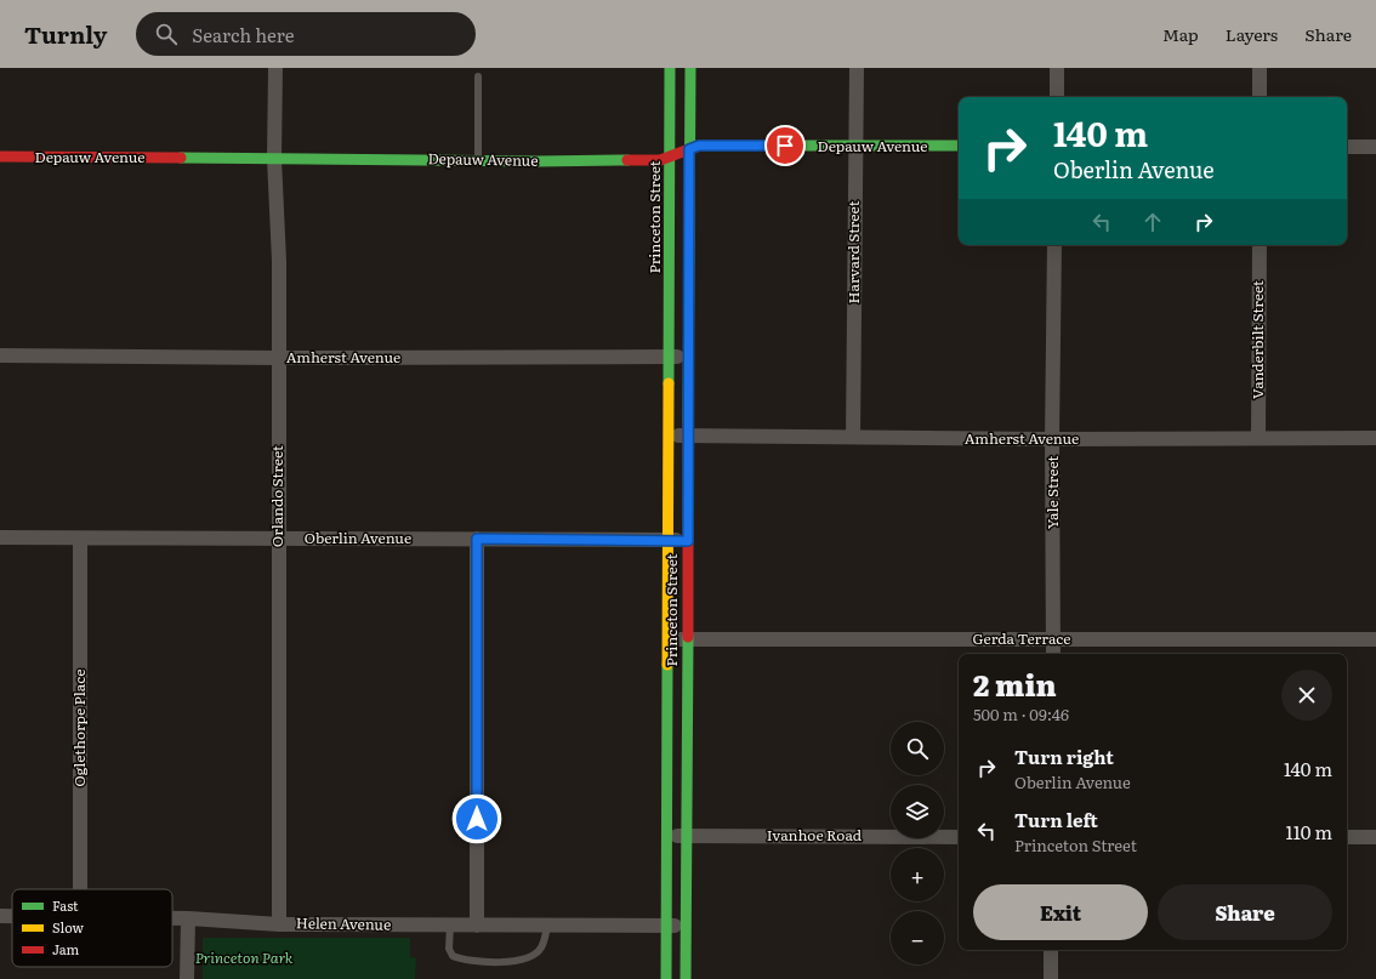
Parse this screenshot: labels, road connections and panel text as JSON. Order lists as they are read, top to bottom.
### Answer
{
  "streets": {
    "main road": ["Depauw Avenue", "Princeton Street"],
    "street": [
      "Harvard Street",
      "Vanderbilt Street",
      "Amherst Avenue",
      "Yale Street",
      "Orlando Street",
      "Oberlin Avenue",
      "Gerda Terrace",
      "Oglethorpe Place",
      "Ivanhoe Road",
      "Helen Avenue"
    ]
  },
  "crossings": [
    ["Depauw Avenue", "Princeton Street"],
    ["Depauw Avenue", "Harvard Street"],
    ["Depauw Avenue", "Orlando Street"],
    ["Princeton Street", "Amherst Avenue"],
    ["Princeton Street", "Oberlin Avenue"],
    ["Princeton Street", "Gerda Terrace"],
    ["Princeton Street", "Ivanhoe Road"],
    ["Princeton Street", "Helen Avenue"],
    ["Harvard Street", "Amherst Avenue"],
    ["Vanderbilt Street", "Amherst Avenue"],
    ["Amherst Avenue", "Yale Street"],
    ["Amherst Avenue", "Orlando Street"],
    ["Yale Street", "Gerda Terrace"],
    ["Orlando Street", "Oberlin Avenue"],
    ["Orlando Street", "Helen Avenue"],
    ["Oberlin Avenue", "Oglethorpe Place"]
  ],
  "parks": ["Princeton Park"],
  "legend": ["Fast", "Slow", "Jam"],
  "page": {
    "header": "Turnly",
    "search": "Search here",
    "nav": ["Map", "Layers", "Share"],
    "turn": ["140 m", "Oberlin Avenue"],
    "heading": ["2 min", "500 m · 09:46"],
    "map_buttons": ["+", "−"],
    "list": [
      {
        "name": "Turn right",
        "note": "Oberlin Avenue",
        "value": "140 m"
      },
      {
        "name": "Turn left",
        "note": "Princeton Street",
        "value": "110 m"
      }
    ],
    "buttons": ["Exit", "Share"]
  }
}
